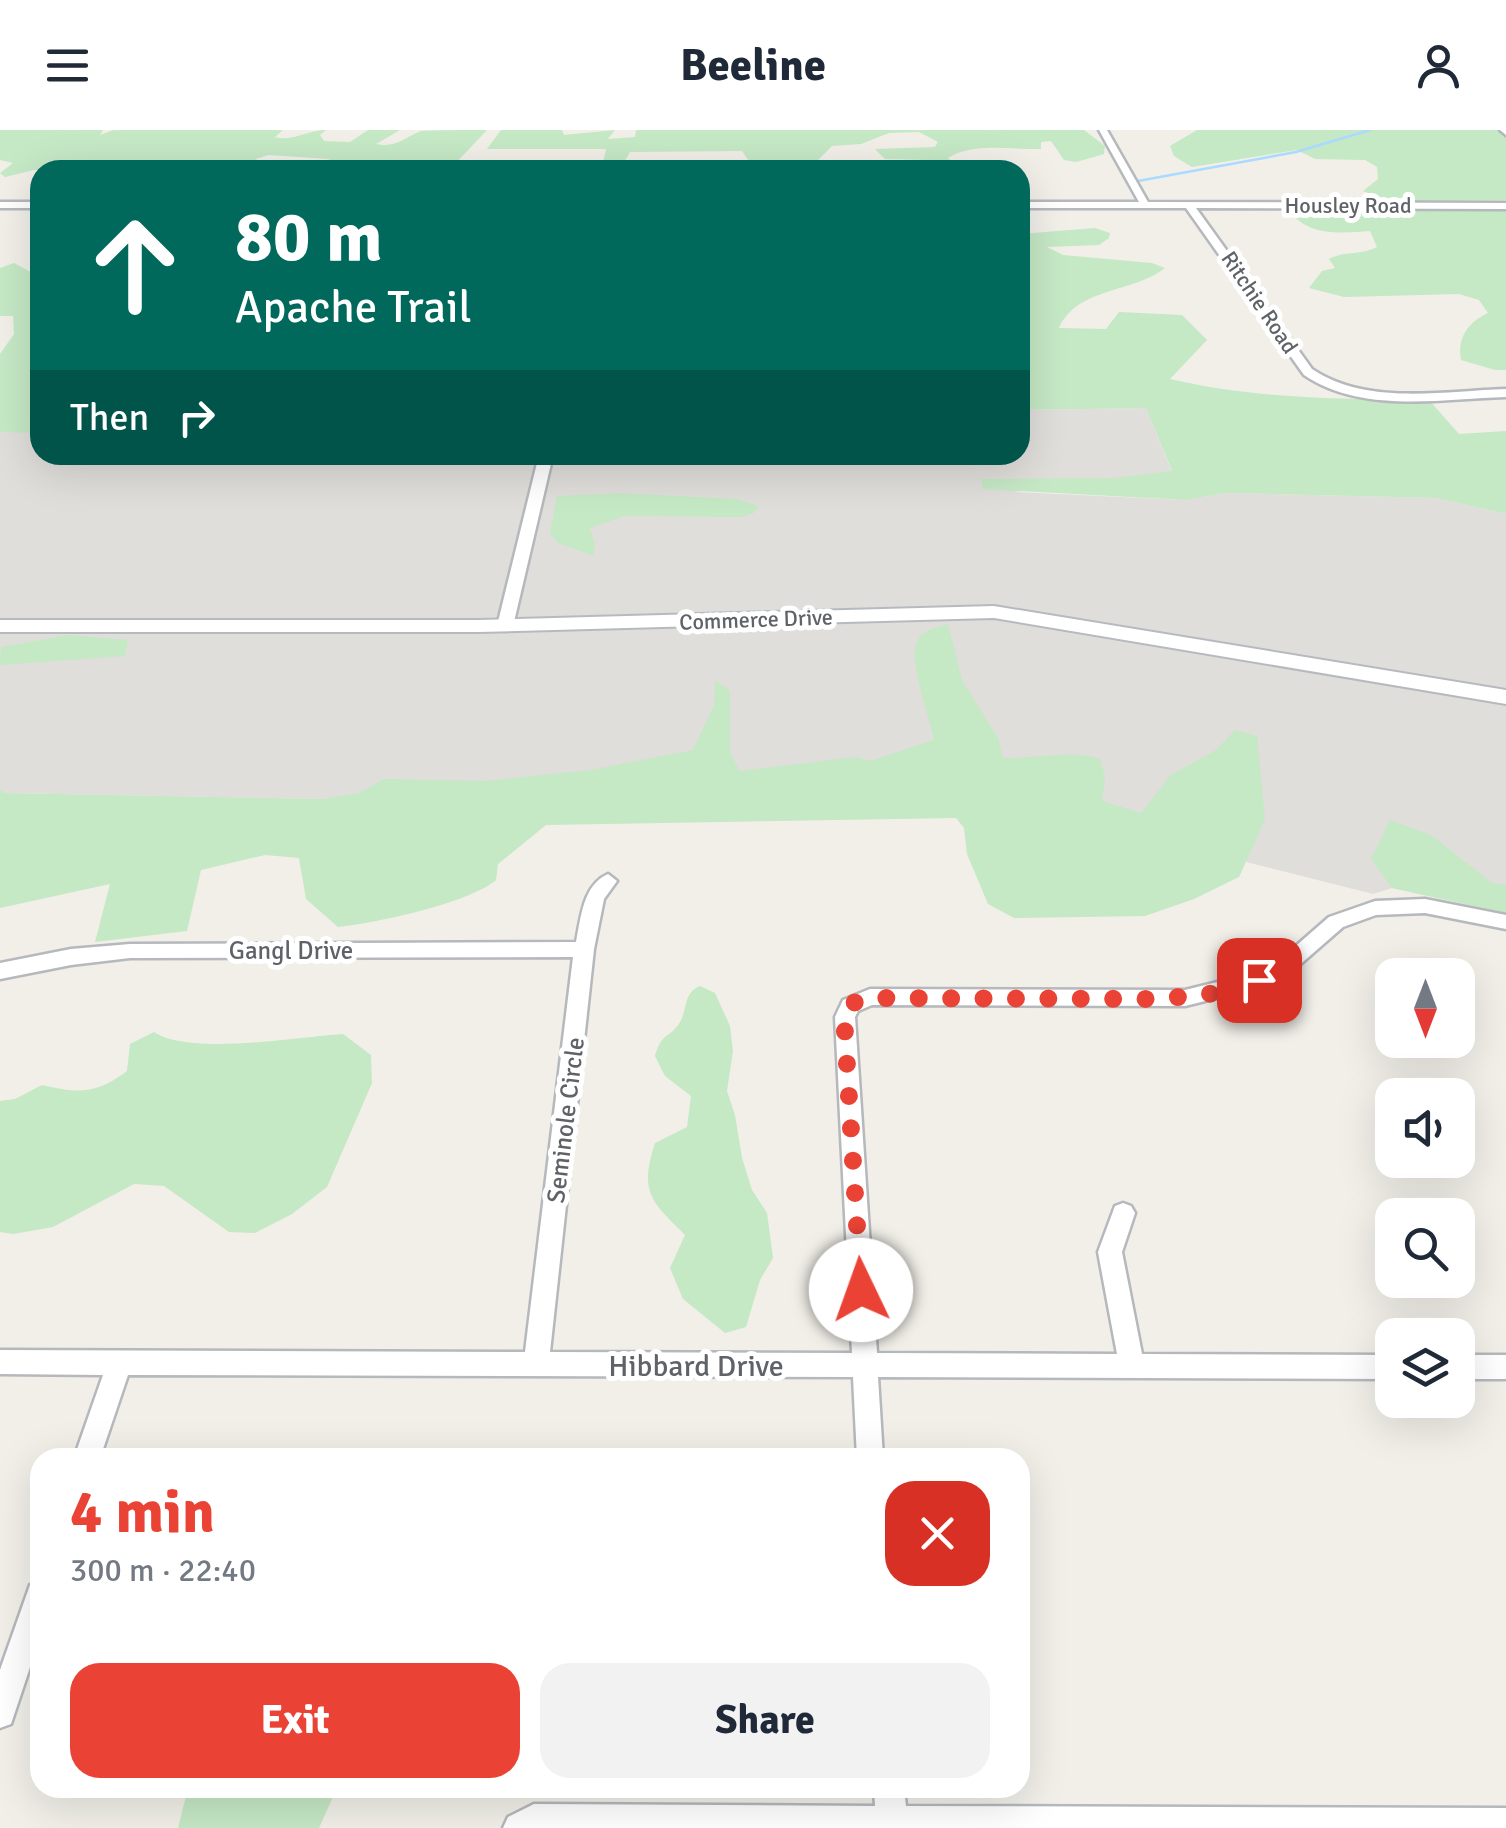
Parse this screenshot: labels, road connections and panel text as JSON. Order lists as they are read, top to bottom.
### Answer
{
  "streets": {
    "street": [
      "Housley Road",
      "Ritchie Road",
      "Commerce Drive",
      "Gangl Drive",
      "Seminole Circle",
      "Hibbard Drive"
    ]
  },
  "crossings": [
    ["Housley Road", "Ritchie Road"],
    ["Gangl Drive", "Seminole Circle"],
    ["Seminole Circle", "Hibbard Drive"]
  ],
  "north": "bottom",
  "page": {
    "header": "Beeline",
    "turn": ["80 m", "Apache Trail"],
    "then": "Then",
    "heading": ["4 min", "300 m · 22:40"],
    "buttons": ["Exit", "Share"]
  }
}
